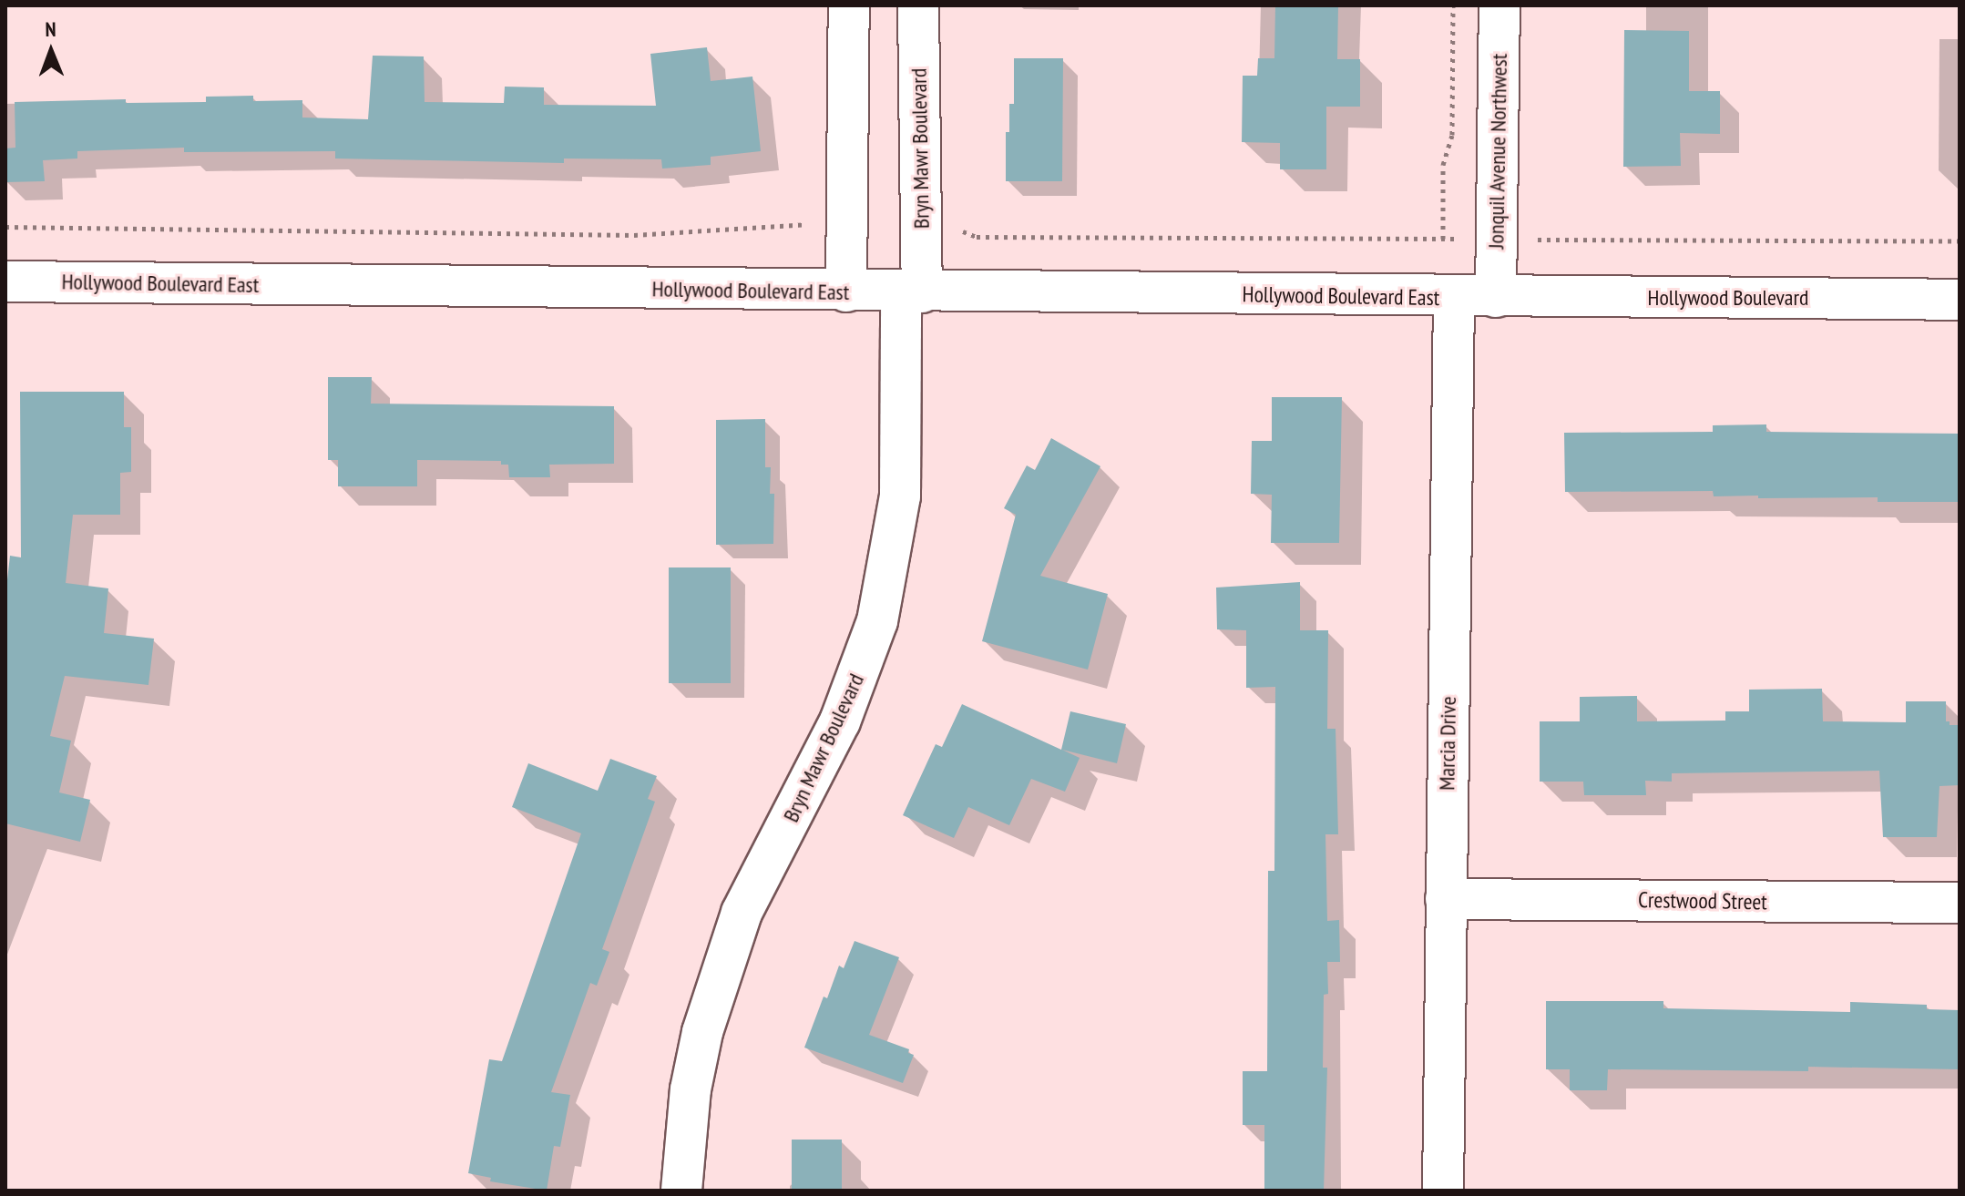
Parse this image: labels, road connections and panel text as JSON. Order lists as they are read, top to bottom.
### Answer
{
  "streets": {
    "street": [
      "Bryn Mawr Boulevard",
      "Jonquil Avenue Northwest",
      "Hollywood Boulevard East",
      "Hollywood Boulevard",
      "Marcia Drive",
      "Crestwood Street"
    ]
  },
  "crossings": [
    ["Bryn Mawr Boulevard", "Hollywood Boulevard East"],
    ["Jonquil Avenue Northwest", "Hollywood Boulevard East"],
    ["Jonquil Avenue Northwest", "Hollywood Boulevard"],
    ["Hollywood Boulevard East", "Hollywood Boulevard"],
    ["Hollywood Boulevard East", "Marcia Drive"],
    ["Marcia Drive", "Crestwood Street"]
  ],
  "north": "top"
}
